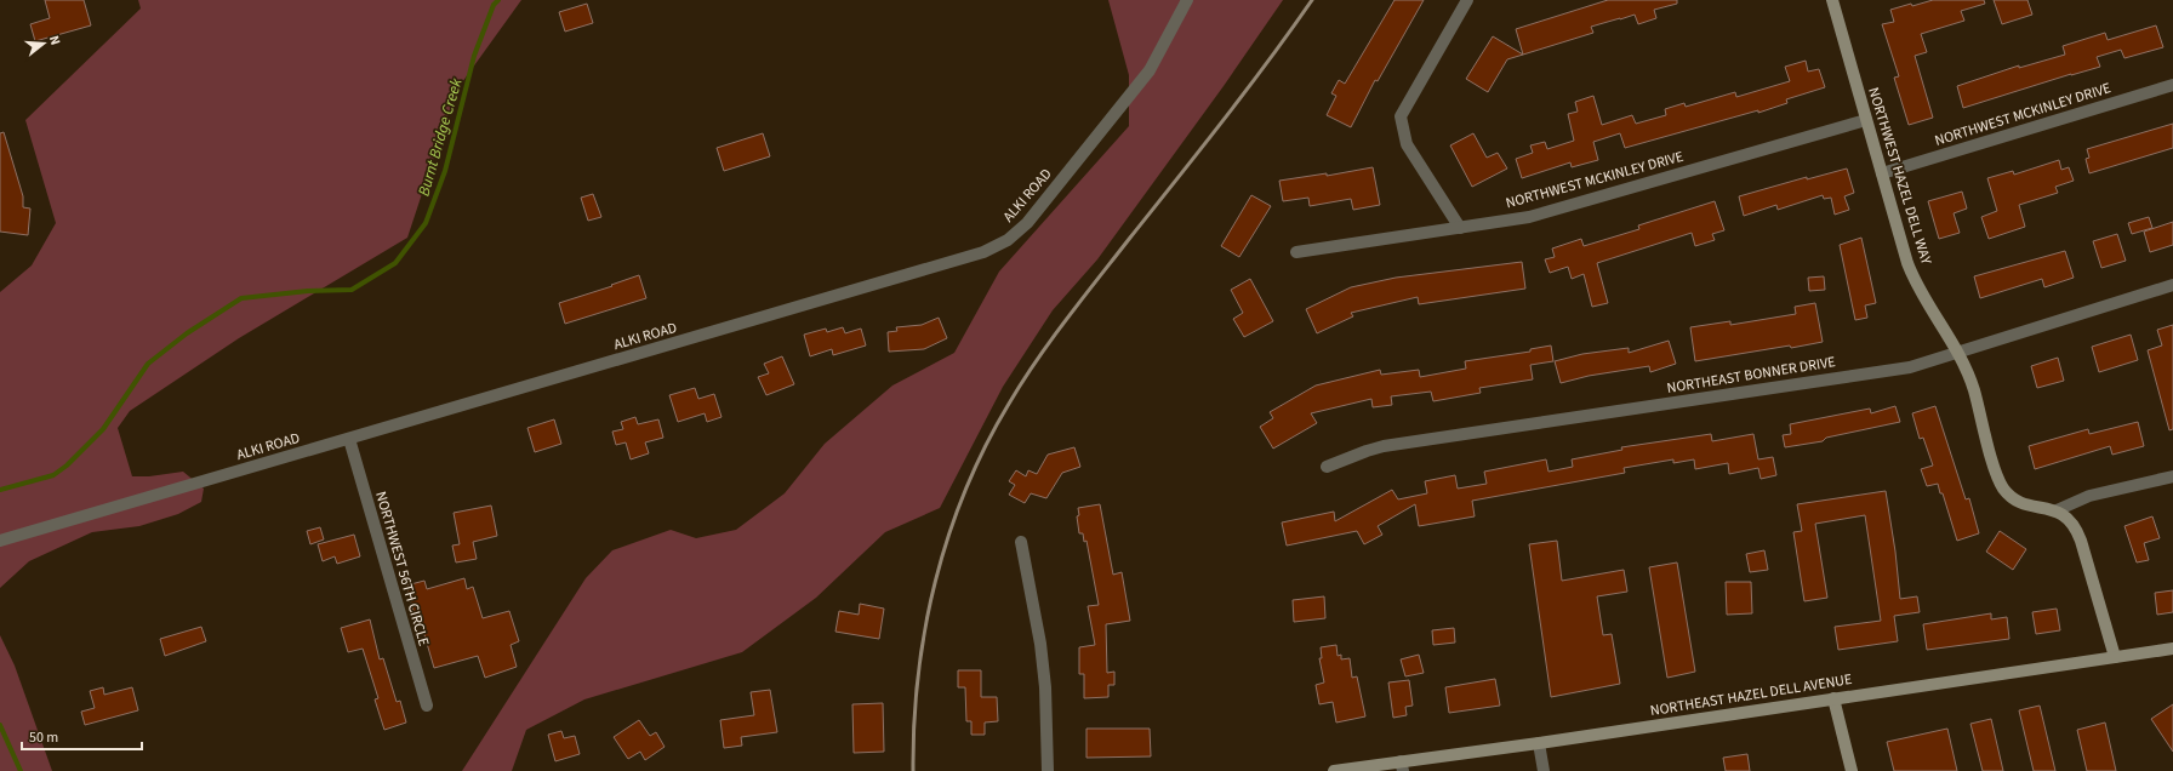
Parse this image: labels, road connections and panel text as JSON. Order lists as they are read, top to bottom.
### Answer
{
  "streets": {
    "street": [
      "NORTHWEST MCKINLEY DRIVE",
      "NORTHWEST HAZEL DELL WAY",
      "ALKI ROAD",
      "NORTHEAST BONNER DRIVE",
      "NORTHWEST 56TH CIRCLE",
      "NORTHEAST HAZEL DELL AVENUE"
    ]
  },
  "crossings": [
    ["NORTHWEST MCKINLEY DRIVE", "NORTHWEST HAZEL DELL WAY"],
    ["NORTHWEST HAZEL DELL WAY", "NORTHEAST BONNER DRIVE"],
    ["ALKI ROAD", "NORTHWEST 56TH CIRCLE"]
  ],
  "water": ["Burnt Bridge Creek"],
  "scale_bar": "50 m",
  "north": "right"
}
